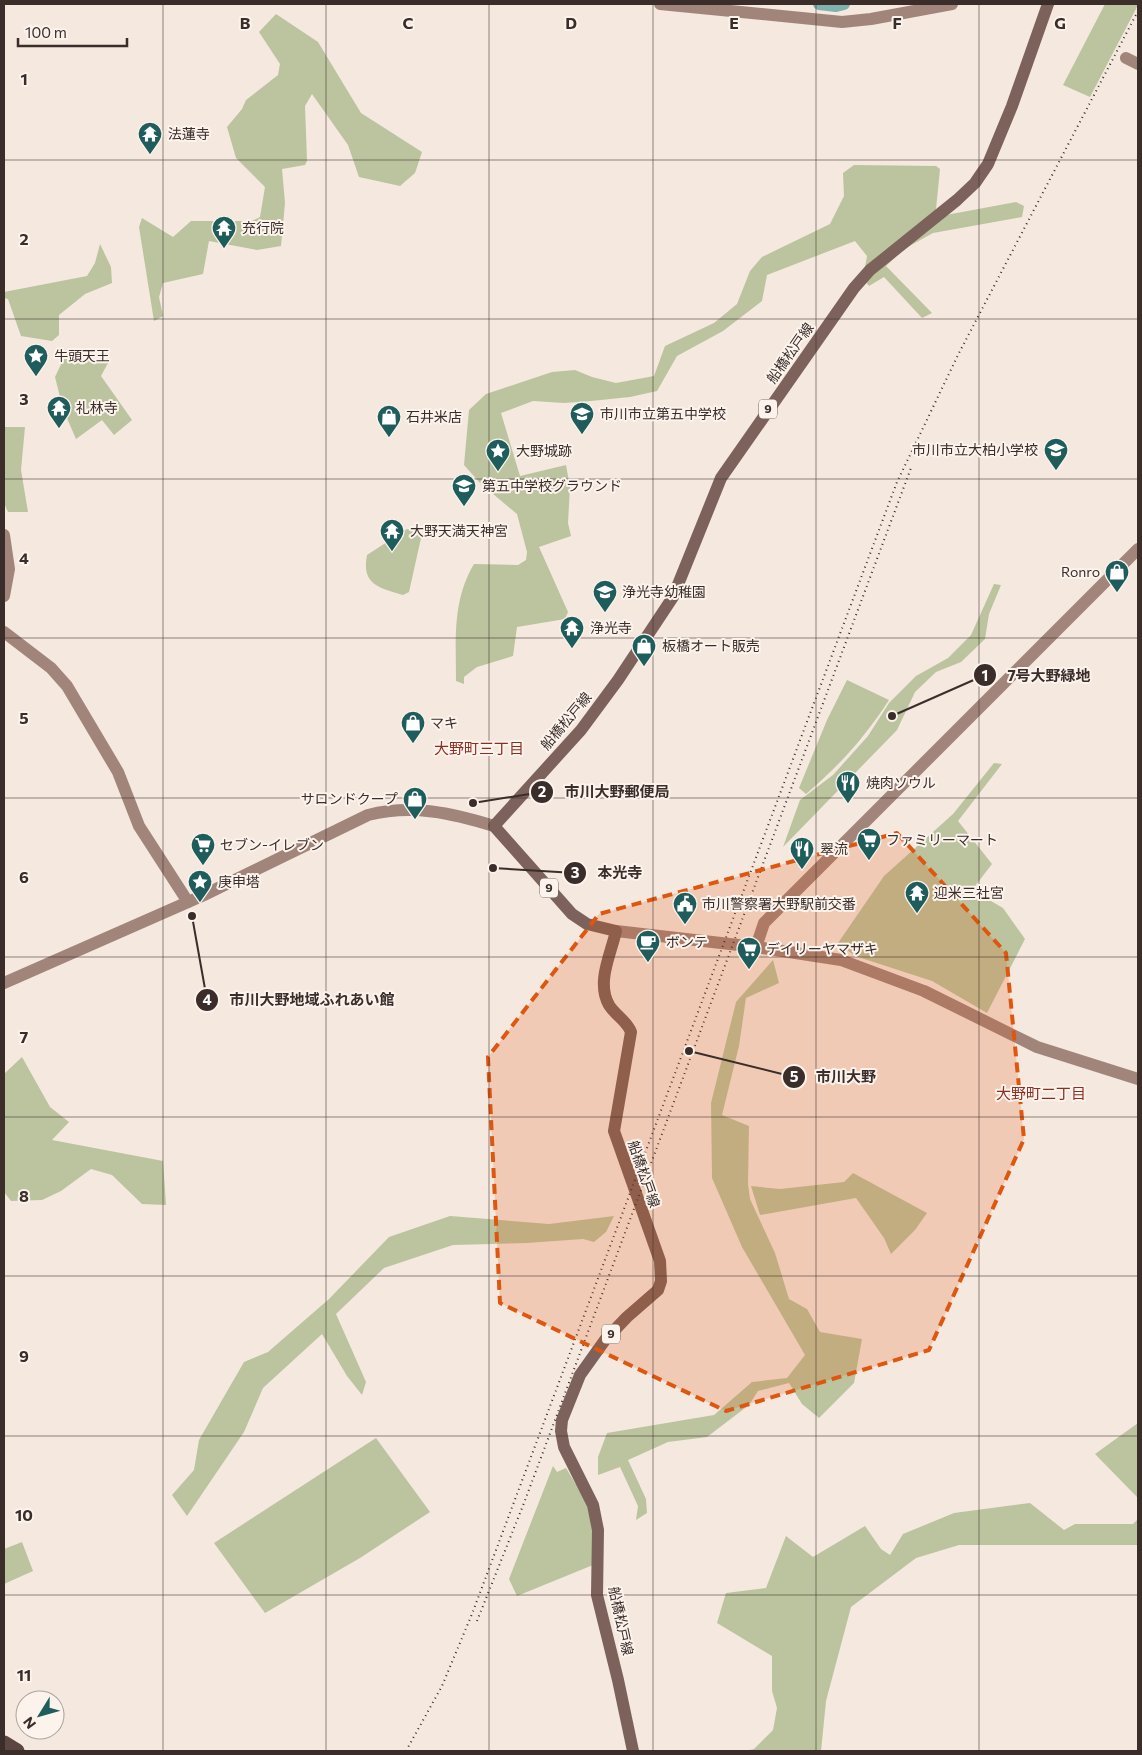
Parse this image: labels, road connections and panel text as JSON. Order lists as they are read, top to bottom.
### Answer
{
  "streets": {
    "main road": ["船橋松戸線", "9"]
  },
  "crossings": [
    ["船橋松戸線", "9"]
  ],
  "districts": ["大野町三丁目", "大野町二丁目"],
  "places": {
    "temple": [
      "法蓮寺",
      "充行院",
      "礼林寺",
      "大野天満天神宮",
      "浄光寺",
      "迎米三社宮"
    ],
    "place": ["牛頭天王", "大野城跡", "庚申塔"],
    "school or university": [
      "市川市立第五中学校",
      "市川市立大柏小学校",
      "第五中学校グラウンド",
      "浄光寺幼稚園"
    ],
    "shop": [
      "石井米店",
      "Ronro",
      "板橋オート販売",
      "マキ",
      "サロンドクープ"
    ],
    "other": [
      "7号大野緑地",
      "市川大野郵便局",
      "本光寺",
      "市川大野地域ふれあい館",
      "市川大野"
    ],
    "restaurant": ["焼肉ソウル", "翠流"],
    "supermarket": ["ファミリーマート", "セブン-イレブン", "デイリーヤマザキ"],
    "public building": ["市川警察署大野駅前交番"],
    "cafe": ["ボンテ"]
  },
  "scale_bar": "100 m",
  "north": "bottom left",
  "grid": {
    "columns": [
      "B",
      "C",
      "D",
      "E",
      "F",
      "G"
    ],
    "rows": [
      "1",
      "2",
      "3",
      "4",
      "5",
      "6",
      "7",
      "8",
      "9",
      "10",
      "11"
    ]
  }
}
